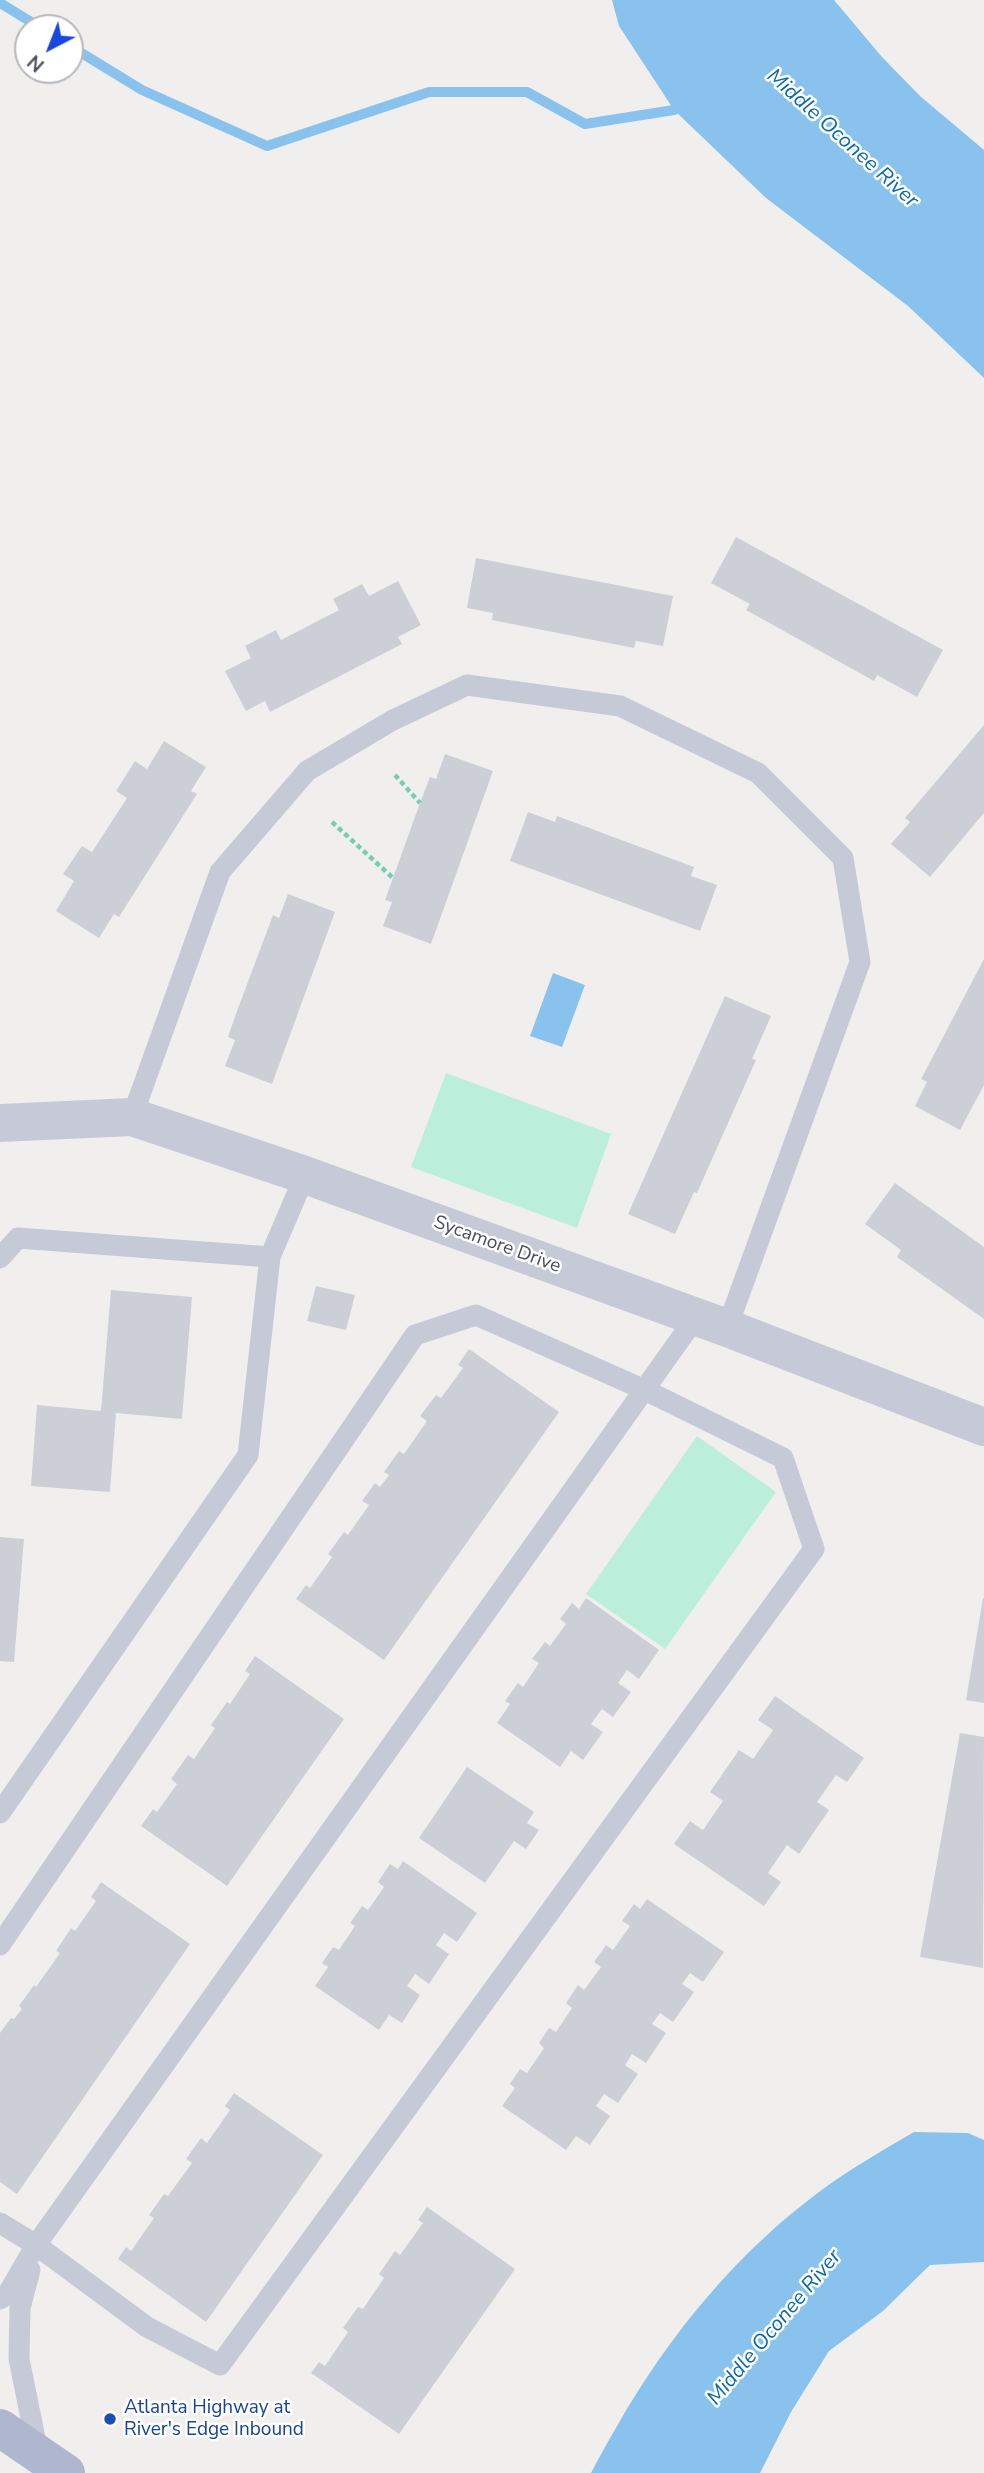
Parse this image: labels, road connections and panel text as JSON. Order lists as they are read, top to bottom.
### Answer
{
  "streets": {
    "street": ["Sycamore Drive"]
  },
  "water": ["Middle Oconee River"],
  "places": ["Atlanta Highway at River's Edge Inbound"],
  "north": "bottom left"
}
